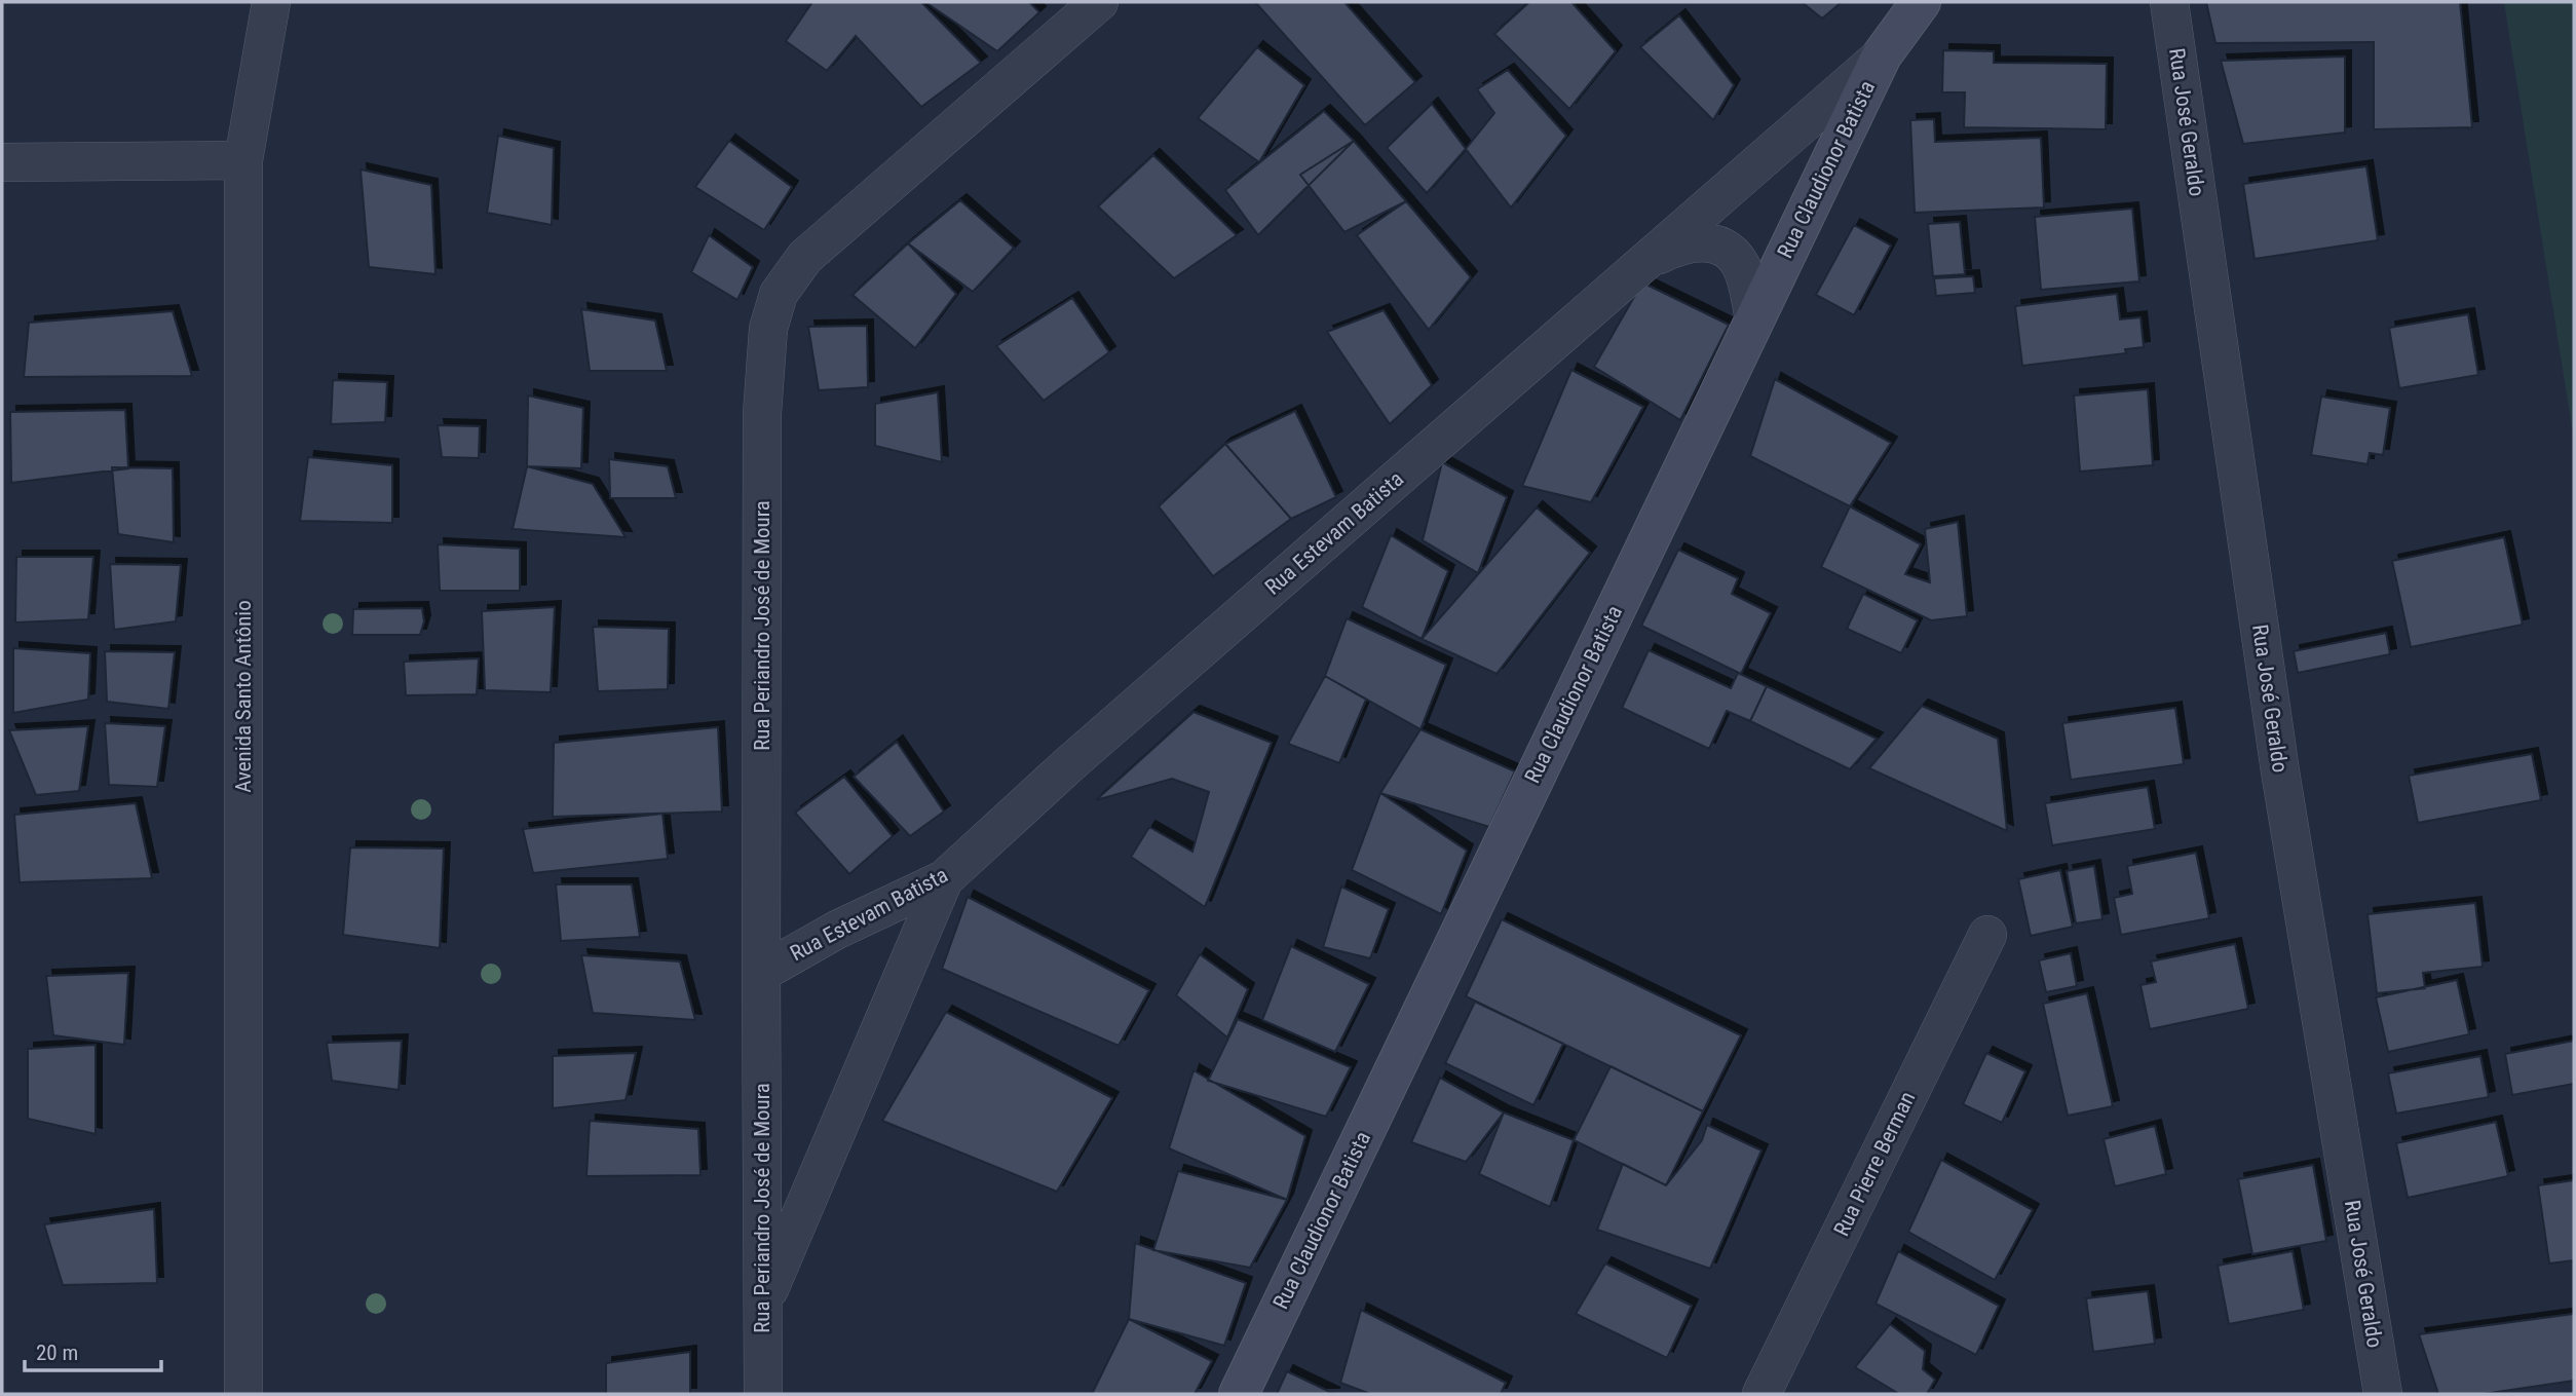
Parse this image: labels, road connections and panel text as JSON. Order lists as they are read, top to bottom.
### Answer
{
  "streets": {
    "main road": ["Rua Claudionor Batista"],
    "street": [
      "Rua José Geraldo",
      "Rua Estevam Batista",
      "Rua Periandro José de Moura",
      "Avenida Santo Antônio",
      "Rua Pierre Berman"
    ]
  },
  "crossings": [
    ["Rua Claudionor Batista", "Rua Estevam Batista"],
    ["Rua Estevam Batista", "Rua Periandro José de Moura"]
  ],
  "scale_bar": "20 m"
}
